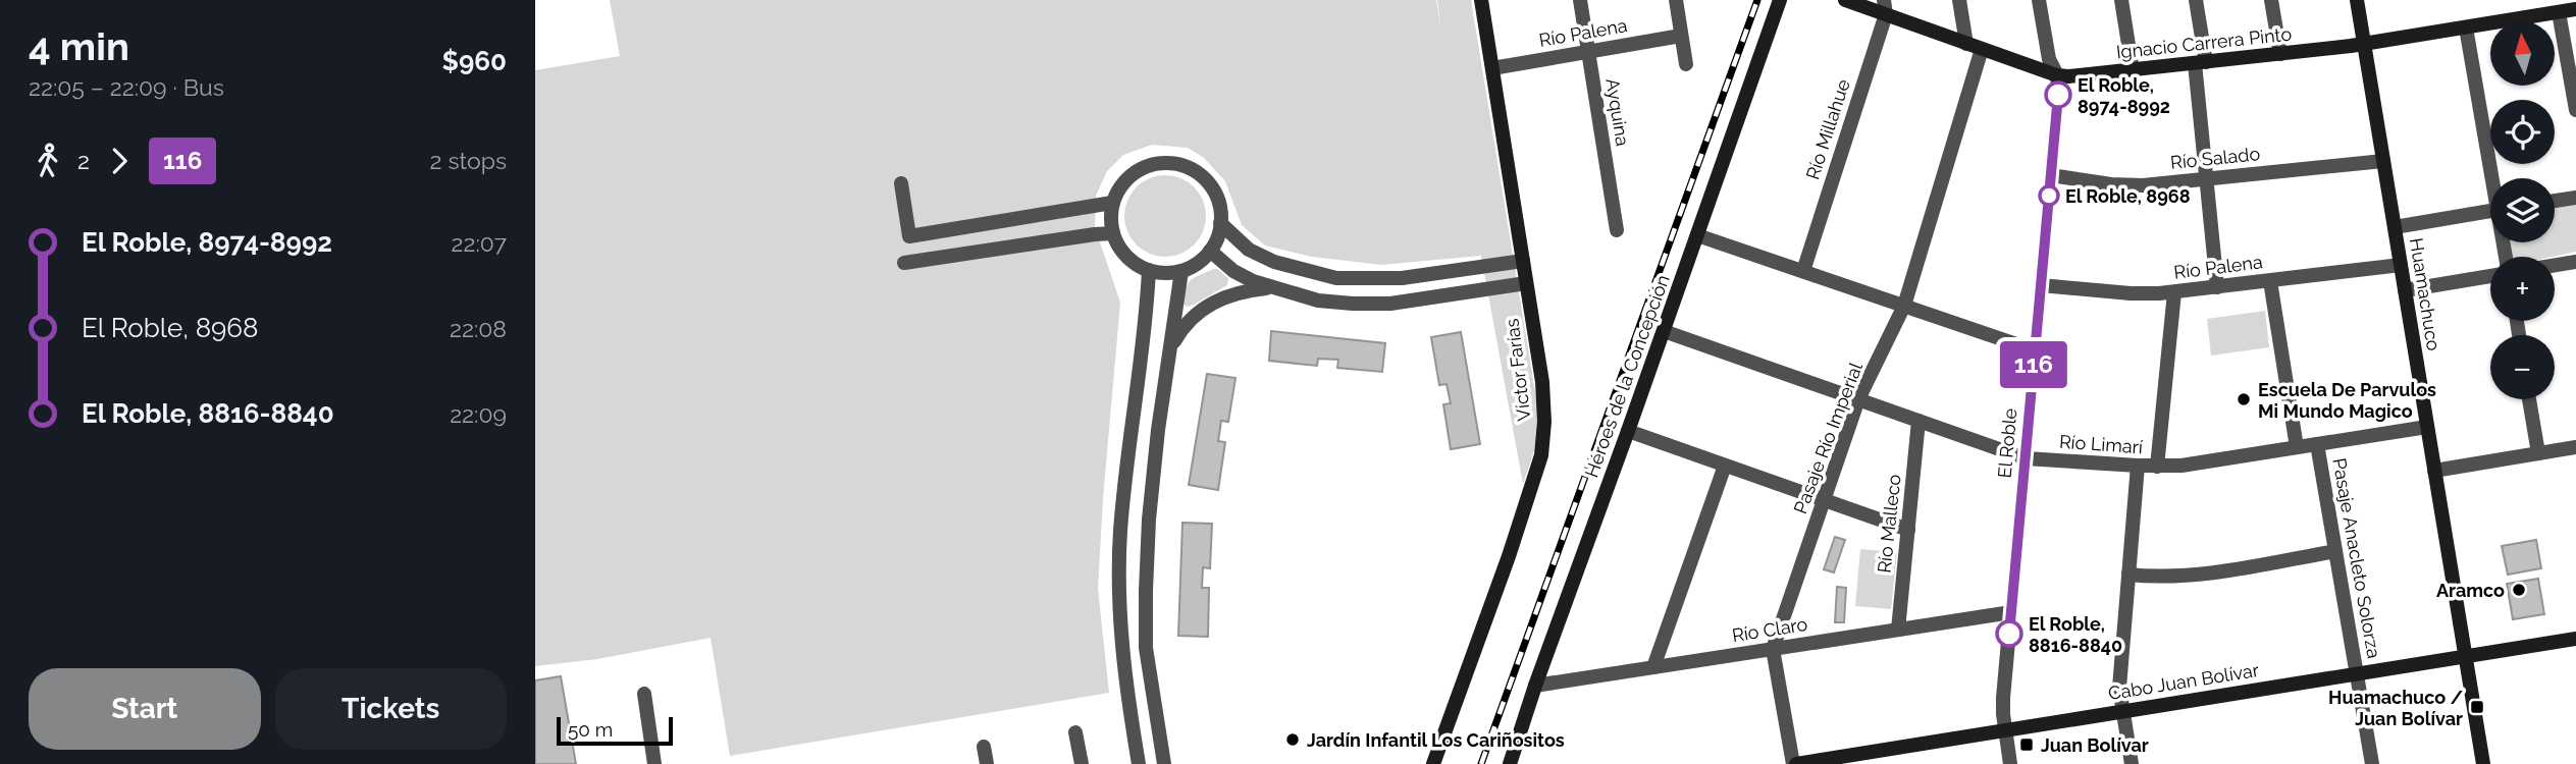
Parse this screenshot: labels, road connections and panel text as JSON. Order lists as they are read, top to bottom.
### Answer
{
  "streets": {
    "street": [
      "Río Palena",
      "Ignacio Carrera Pinto",
      "Ayquina",
      "Río Millahue",
      "Río Salado",
      "Huamachuco",
      "Víctor Farías",
      "Héroes de la Concepción",
      "Pasaje Río Imperial",
      "El Roble",
      "Río Limarí",
      "Río Malleco",
      "Pasaje Anacleto Solorza",
      "Río Claro",
      "Cabo Juan Bolívar"
    ]
  },
  "crossings": [
    ["Río Palena", "Ayquina"],
    ["Río Palena", "Huamachuco"],
    ["Río Palena", "Víctor Farías"],
    ["Río Palena", "El Roble"],
    ["Ignacio Carrera Pinto", "Río Millahue"],
    ["Ignacio Carrera Pinto", "Huamachuco"],
    ["Ignacio Carrera Pinto", "Pasaje Río Imperial"],
    ["Ignacio Carrera Pinto", "El Roble"],
    ["Río Salado", "Huamachuco"],
    ["Río Salado", "El Roble"],
    ["Huamachuco", "Río Limarí"],
    ["Huamachuco", "Cabo Juan Bolívar"],
    ["Héroes de la Concepción", "Río Limarí"],
    ["Héroes de la Concepción", "Río Claro"],
    ["Pasaje Río Imperial", "Río Limarí"],
    ["Pasaje Río Imperial", "Río Claro"],
    ["Pasaje Río Imperial", "Cabo Juan Bolívar"],
    ["El Roble", "Río Limarí"],
    ["El Roble", "Río Claro"],
    ["El Roble", "Cabo Juan Bolívar"],
    ["Río Limarí", "Río Malleco"],
    ["Río Limarí", "Pasaje Anacleto Solorza"],
    ["Río Malleco", "Río Claro"],
    ["Pasaje Anacleto Solorza", "Cabo Juan Bolívar"]
  ],
  "places": {
    "other": [
      "El Roble, 8974-8992",
      "El Roble, 8968",
      "Escuela De Parvulos Mi Mundo Magico",
      "Aramco",
      "El Roble, 8816-8840",
      "Jardín Infantil Los Cariñositos"
    ],
    "transit": ["Huamachuco / Juan Bolívar", "Juan Bolívar"]
  },
  "lines": ["bus line 116"],
  "scale_bar": "50 m",
  "north": "top",
  "page": {
    "heading": ["4 min", "22:05 – 22:09 · Bus", "$960"],
    "on_map": "116",
    "map_buttons": ["+", "−"],
    "legs": ["2", "116", "2 stops"],
    "list": [
      {
        "name": "El Roble, 8974-8992",
        "value": "22:07"
      },
      {
        "name": "El Roble, 8968",
        "value": "22:08"
      },
      {
        "name": "El Roble, 8816-8840",
        "value": "22:09"
      }
    ],
    "buttons": ["Start", "Tickets"],
    "scale": "50 m"
  }
}
